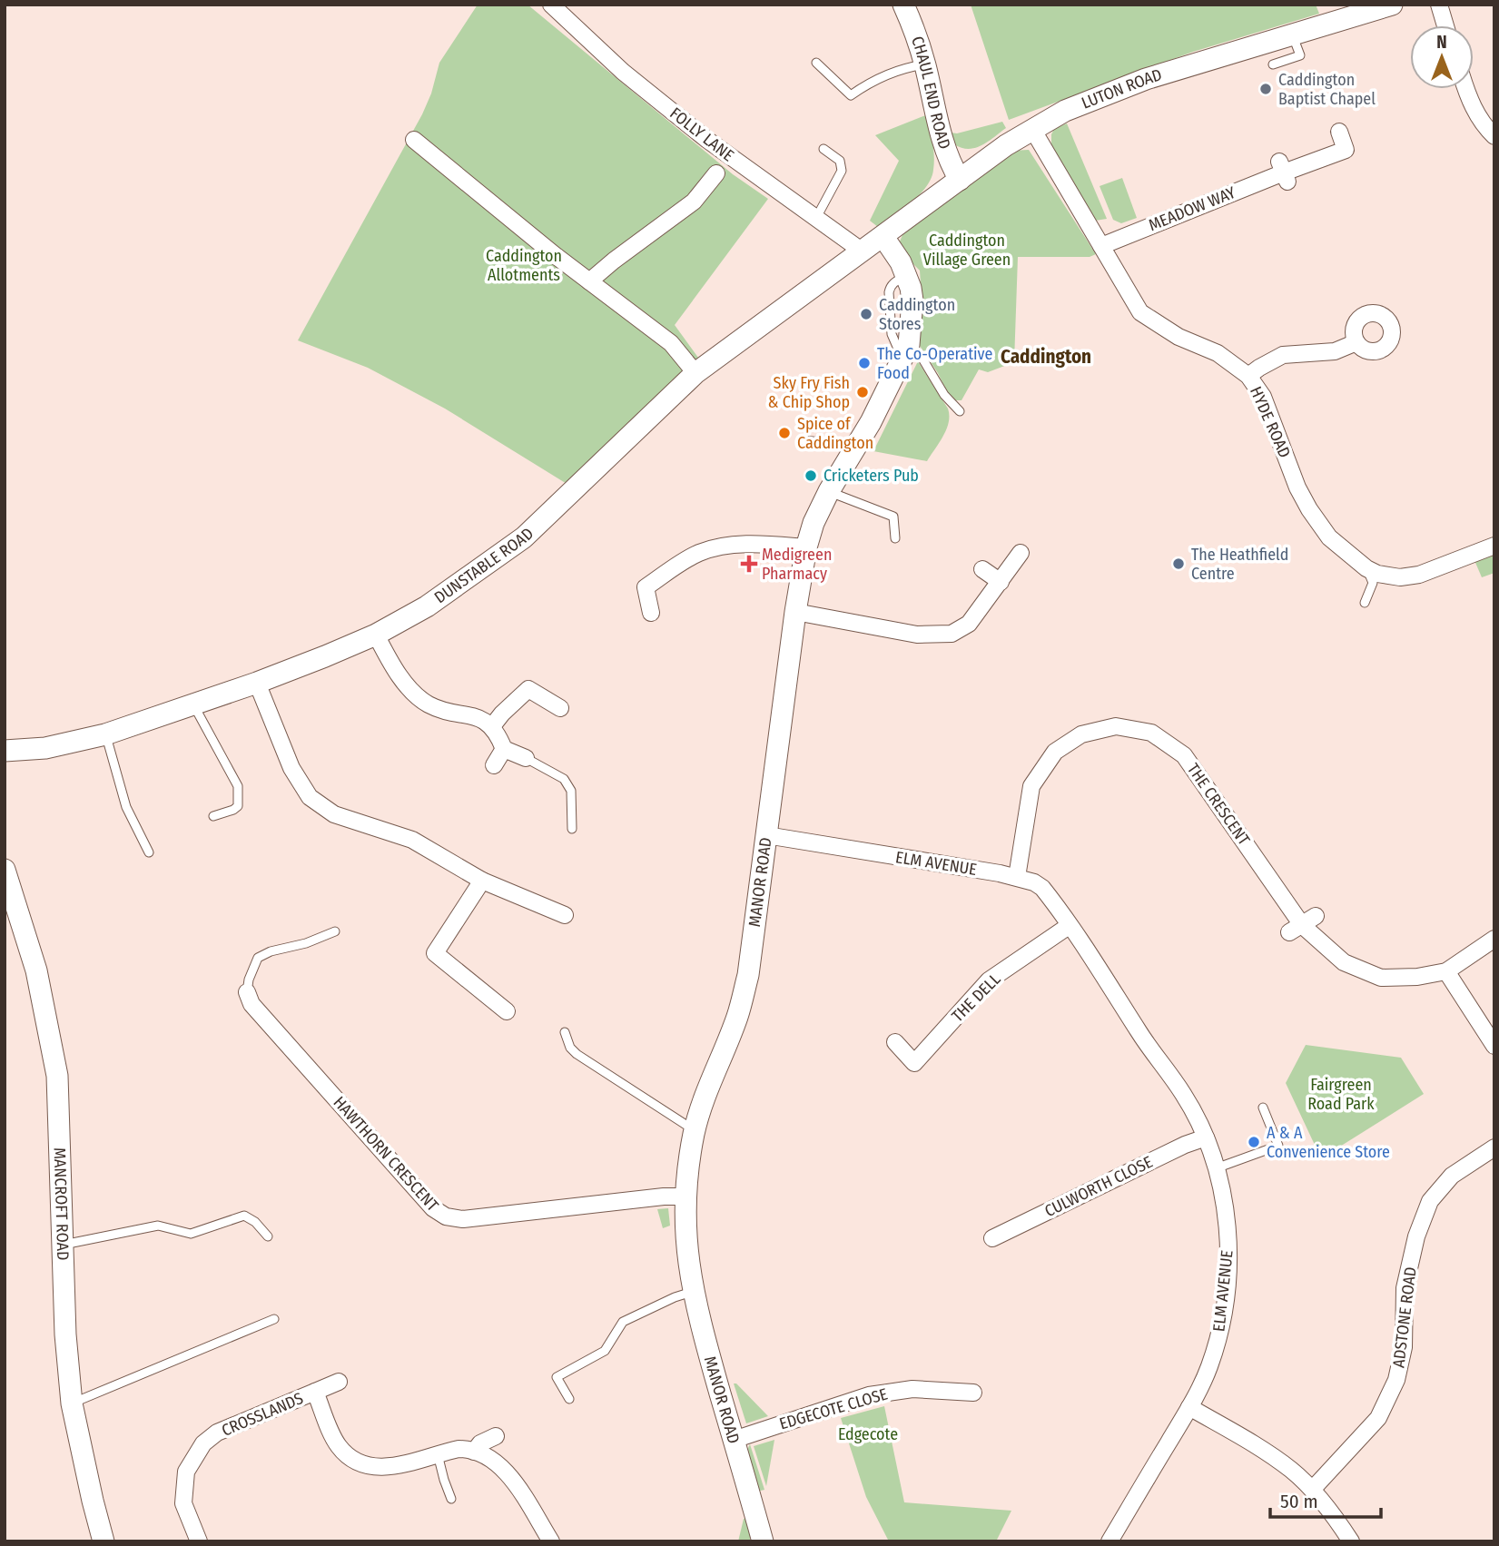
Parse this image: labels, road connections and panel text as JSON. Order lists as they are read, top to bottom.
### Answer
{
  "streets": {
    "street": [
      "LUTON ROAD",
      "CHAUL END ROAD",
      "FOLLY LANE",
      "MEADOW WAY",
      "HYDE ROAD",
      "DUNSTABLE ROAD",
      "THE CRESCENT",
      "ELM AVENUE",
      "MANOR ROAD",
      "THE DELL",
      "HAWTHORN CRESCENT",
      "CULWORTH CLOSE",
      "MANCROFT ROAD",
      "ADSTONE ROAD",
      "EDGECOTE CLOSE",
      "CROSSLANDS"
    ]
  },
  "crossings": [
    ["LUTON ROAD", "CHAUL END ROAD"],
    ["LUTON ROAD", "HYDE ROAD"],
    ["LUTON ROAD", "DUNSTABLE ROAD"],
    ["LUTON ROAD", "MANOR ROAD"],
    ["FOLLY LANE", "DUNSTABLE ROAD"],
    ["MEADOW WAY", "HYDE ROAD"],
    ["DUNSTABLE ROAD", "MANOR ROAD"],
    ["THE CRESCENT", "ELM AVENUE"],
    ["ELM AVENUE", "MANOR ROAD"],
    ["ELM AVENUE", "THE DELL"],
    ["ELM AVENUE", "CULWORTH CLOSE"],
    ["MANOR ROAD", "HAWTHORN CRESCENT"],
    ["MANOR ROAD", "EDGECOTE CLOSE"]
  ],
  "districts": ["Caddington"],
  "parks": [
    "Caddington Village Green",
    "Caddington Allotments",
    "Fairgreen Road Park",
    "Edgecote"
  ],
  "places": {
    "other": [
      "Caddington Baptist Chapel",
      "Caddington Stores",
      "The Co-Operative Food",
      "Sky Fry Fish & Chip Shop",
      "Spice of Caddington",
      "Cricketers Pub",
      "The Heathfield Centre",
      "A & A Convenience Store"
    ],
    "health": ["Medigreen Pharmacy"]
  },
  "scale_bar": "50 m",
  "north": "top"
}
